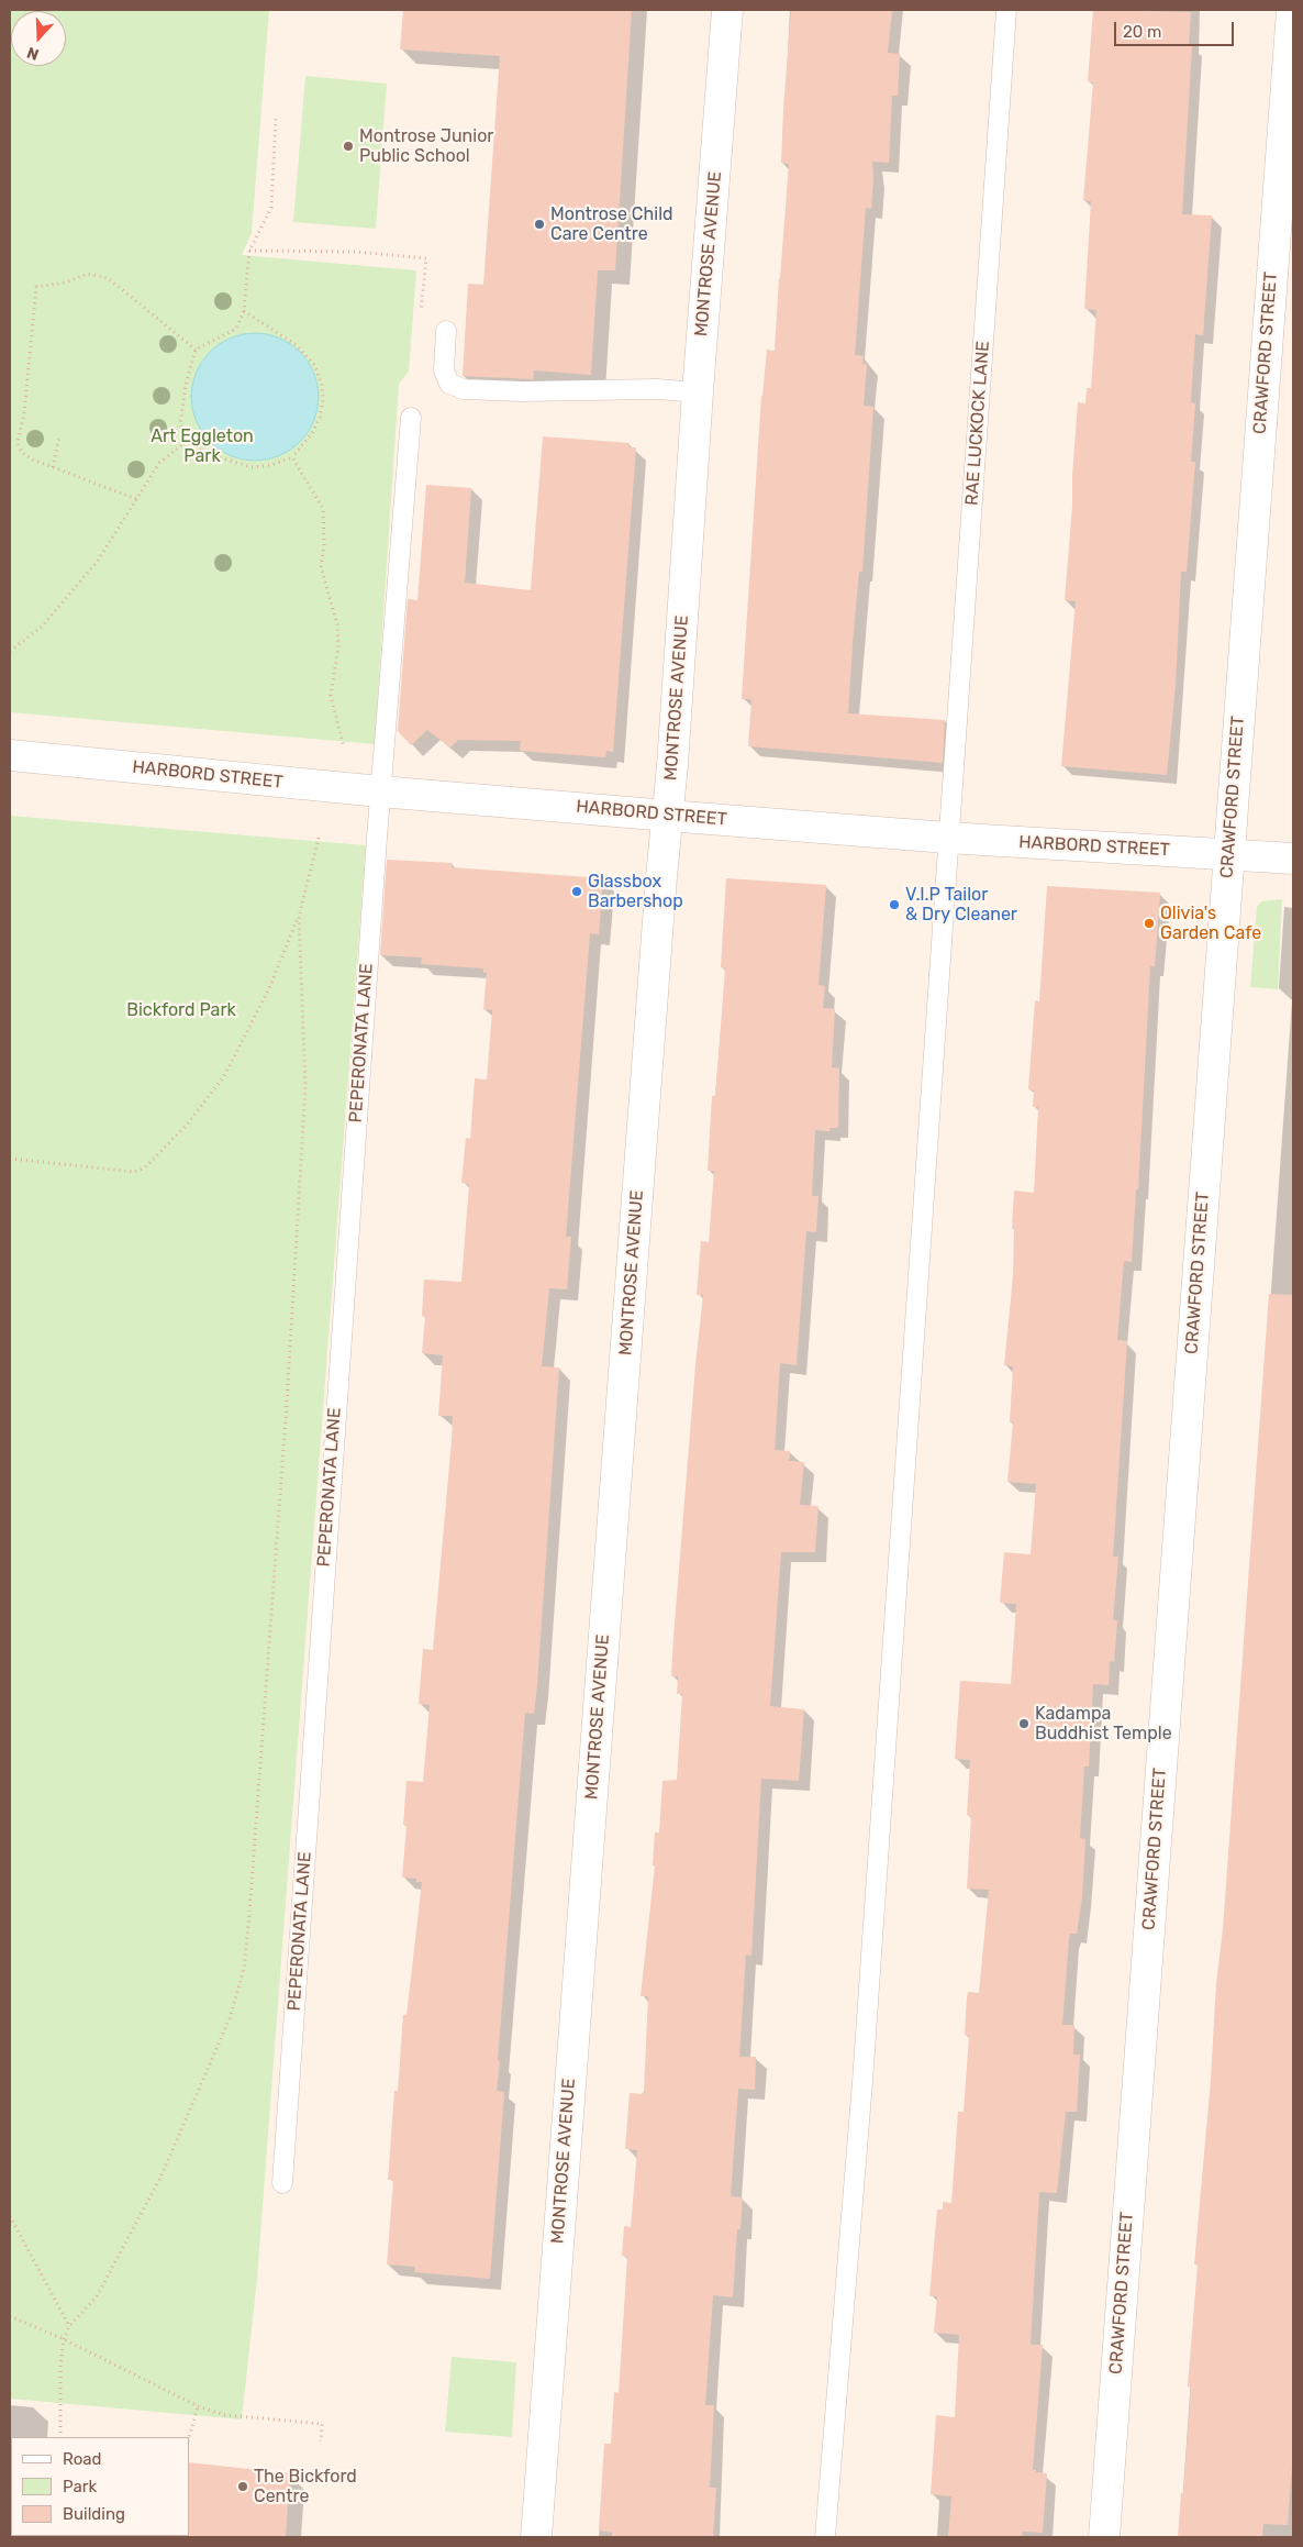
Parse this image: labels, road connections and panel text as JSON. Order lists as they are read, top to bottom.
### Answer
{
  "streets": {
    "street": ["MONTROSE AVENUE", "CRAWFORD STREET", "HARBORD STREET"],
    "lane": ["RAE LUCKOCK LANE", "PEPERONATA LANE"]
  },
  "crossings": [
    ["MONTROSE AVENUE", "HARBORD STREET"],
    ["CRAWFORD STREET", "HARBORD STREET"],
    ["RAE LUCKOCK LANE", "HARBORD STREET"],
    ["HARBORD STREET", "PEPERONATA LANE"]
  ],
  "parks": ["Art Eggleton Park", "Bickford Park"],
  "places": [
    "Montrose Junior Public School",
    "Montrose Child Care Centre",
    "Glassbox Barbershop",
    "V.I.P Tailor & Dry Cleaner",
    "Olivia's Garden Cafe",
    "Kadampa Buddhist Temple",
    "The Bickford Centre"
  ],
  "legend": ["Road", "Park", "Building"],
  "scale_bar": "20 m",
  "north": "bottom"
}
